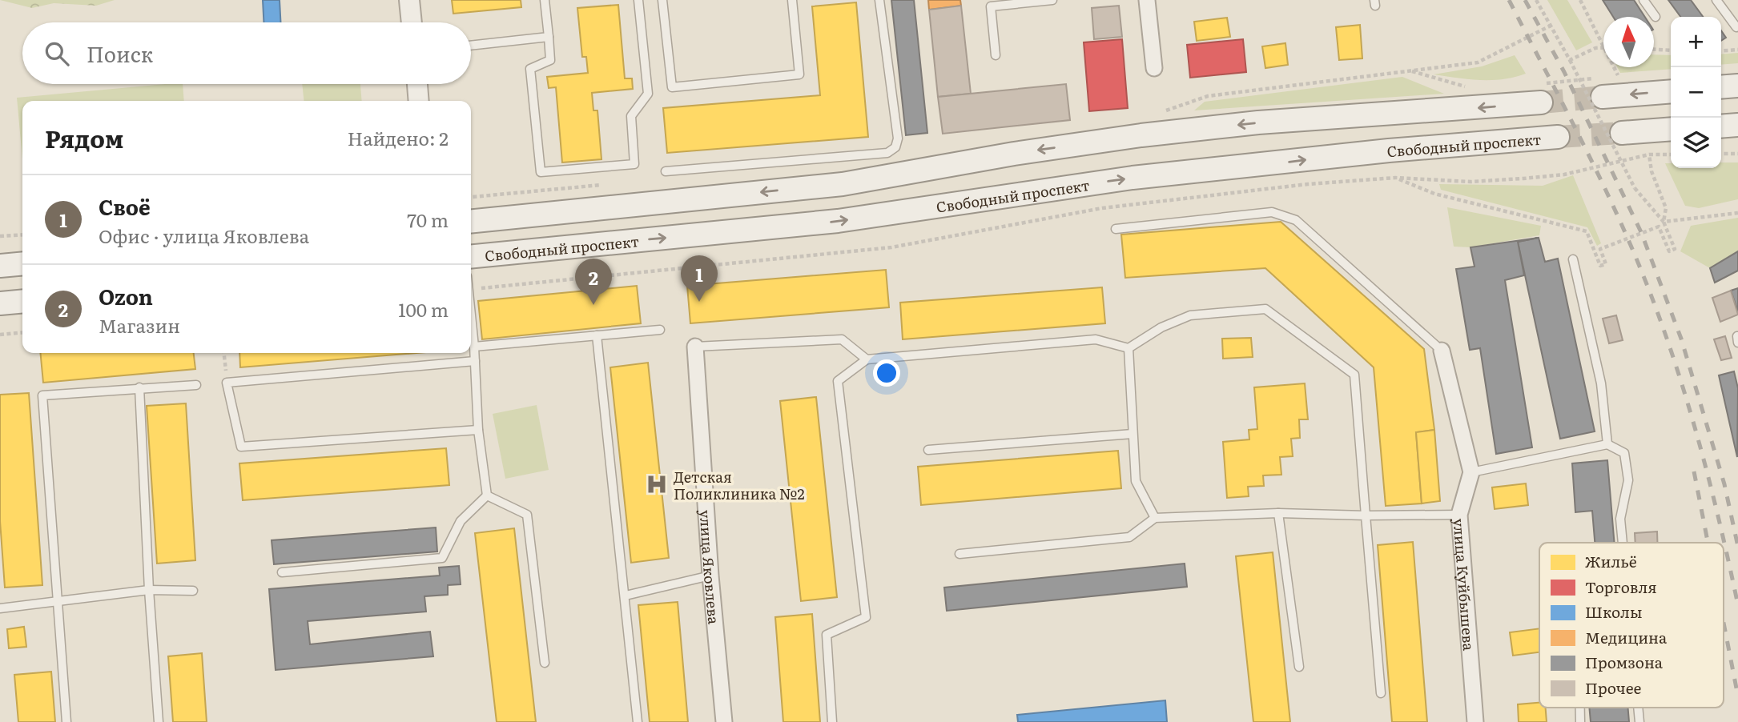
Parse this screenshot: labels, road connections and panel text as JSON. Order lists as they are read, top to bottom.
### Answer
{
  "streets": {
    "main road": ["Свободный проспект"],
    "street": ["улица Яковлева", "улица Куйбышева"]
  },
  "places": {
    "hospital": ["Детская Поликлиника №2"]
  },
  "legend": [
    "Жильё",
    "Торговля",
    "Школы",
    "Медицина",
    "Промзона",
    "Прочее"
  ],
  "north": "top",
  "page": {
    "map_buttons": ["+", "−"],
    "search": "Поиск",
    "heading": ["Рядом", "Найдено: 2"],
    "list": [
      {
        "mark": "1",
        "name": "Своё",
        "note": "Офис · улица Яковлева",
        "value": "70 m"
      },
      {
        "mark": "2",
        "name": "Ozon",
        "note": "Магазин",
        "value": "100 m"
      }
    ],
    "pins": ["1", "2"]
  }
}
